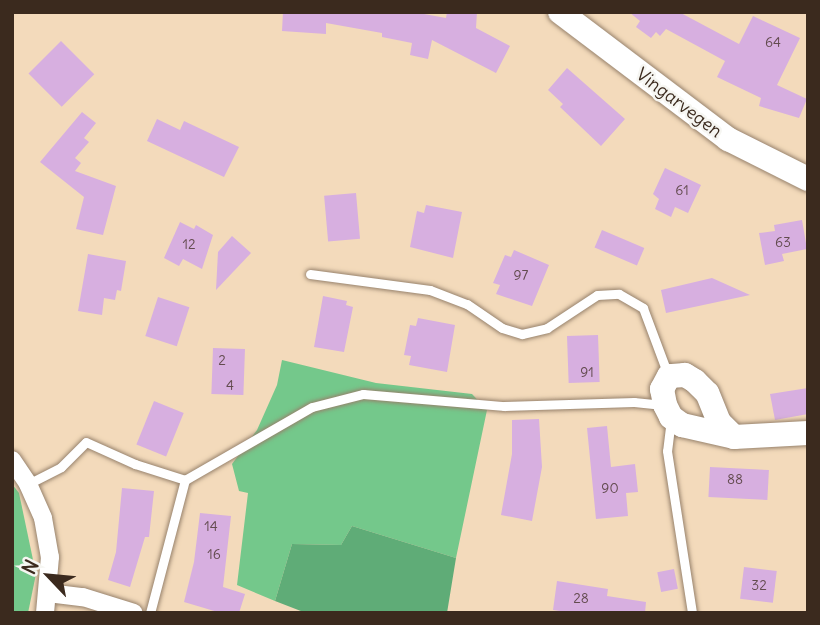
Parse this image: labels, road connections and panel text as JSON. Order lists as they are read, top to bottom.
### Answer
{
  "streets": {
    "street": ["Vingarvegen"]
  },
  "house_numbers": [
    "64",
    "61",
    "63",
    "12",
    "97",
    "2",
    "91",
    "4",
    "88",
    "90",
    "14",
    "16",
    "32",
    "28"
  ],
  "north": "top left"
}
